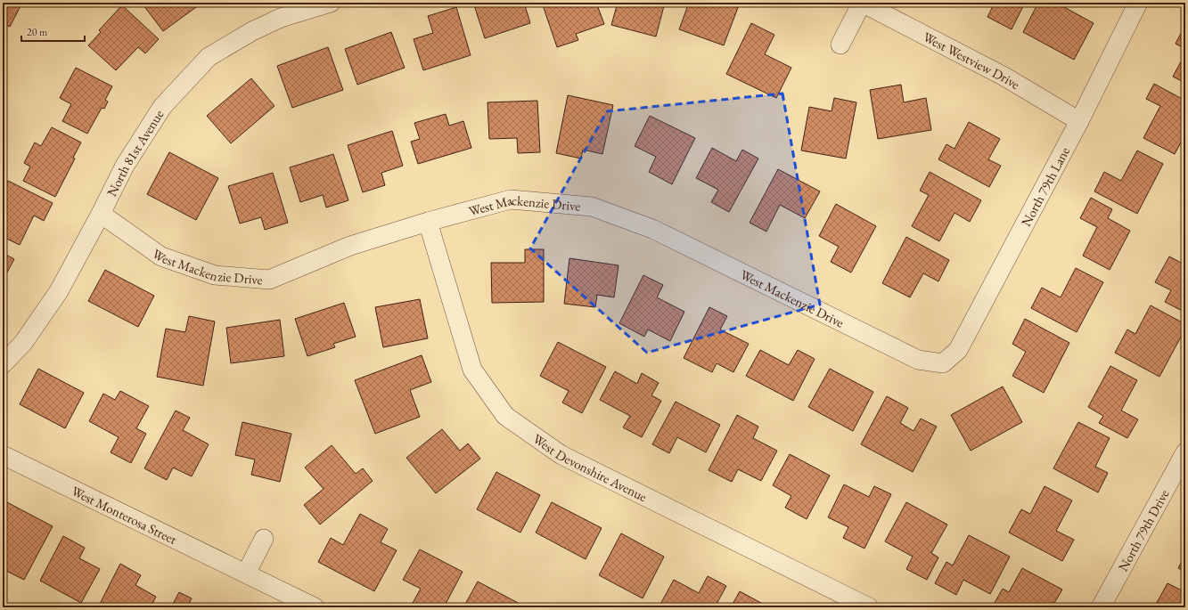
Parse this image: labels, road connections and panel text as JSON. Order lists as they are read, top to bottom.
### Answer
{
  "streets": {
    "street": [
      "West Westview Drive",
      "North 81st Avenue",
      "North 79th Lane",
      "West Mackenzie Drive",
      "West Devonshire Avenue",
      "West Monterosa Street",
      "North 79th Drive"
    ]
  },
  "crossings": [
    ["West Westview Drive", "North 79th Lane"],
    ["North 81st Avenue", "West Mackenzie Drive"],
    ["North 79th Lane", "West Mackenzie Drive"],
    ["West Mackenzie Drive", "West Devonshire Avenue"]
  ],
  "scale_bar": "20 m"
}
